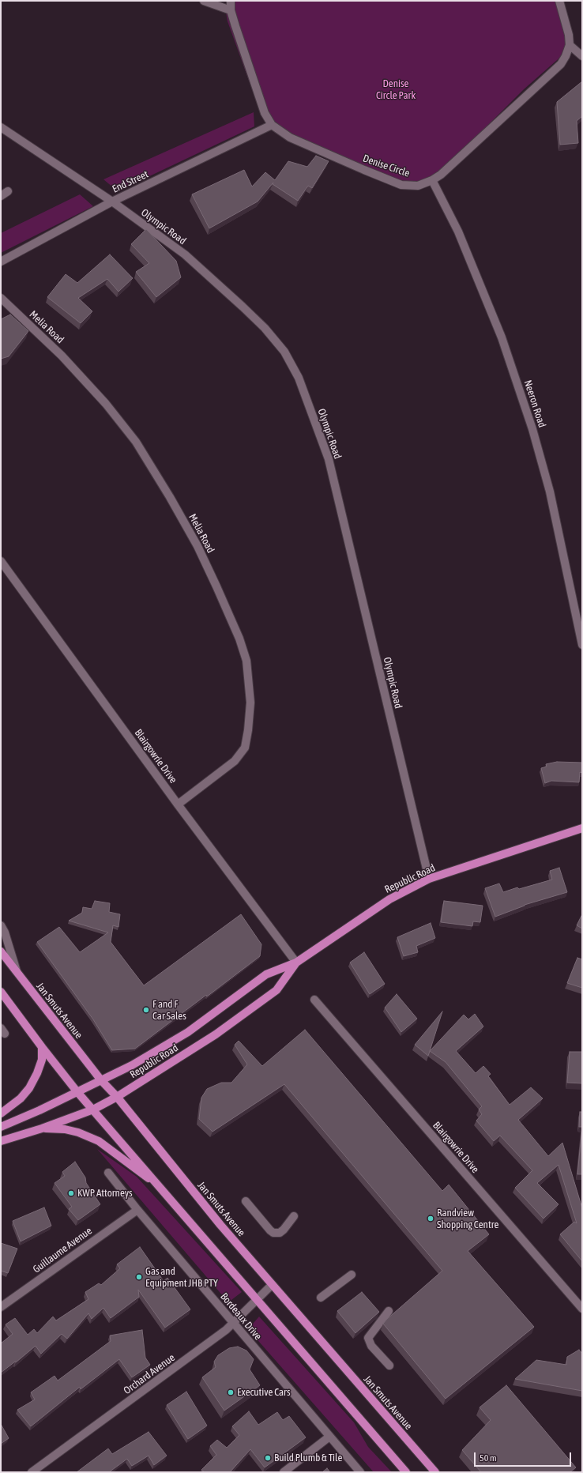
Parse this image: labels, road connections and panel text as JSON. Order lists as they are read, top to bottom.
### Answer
{
  "streets": {
    "main road": ["Republic Road", "Jan Smuts Avenue"],
    "street": [
      "Denise Circle",
      "End Street",
      "Olympic Road",
      "Melia Road",
      "Neeron Road",
      "Blairgowrie Drive",
      "Guillaume Avenue",
      "Bordeaux Drive",
      "Orchard Avenue"
    ]
  },
  "crossings": [
    ["Denise Circle", "End Street"],
    ["Denise Circle", "Neeron Road"],
    ["End Street", "Olympic Road"],
    ["Olympic Road", "Republic Road"],
    ["Melia Road", "Blairgowrie Drive"],
    ["Blairgowrie Drive", "Republic Road"],
    ["Republic Road", "Jan Smuts Avenue"],
    ["Jan Smuts Avenue", "Orchard Avenue"],
    ["Guillaume Avenue", "Bordeaux Drive"],
    ["Bordeaux Drive", "Orchard Avenue"]
  ],
  "parks": ["Denise Circle Park"],
  "places": [
    "F and F Car Sales",
    "KWP Attorneys",
    "Randview Shopping Centre",
    "Gas and Equipment JHB PTY",
    "Executive Cars",
    "Build Plumb & Tile"
  ],
  "scale_bar": "50 m"
}
